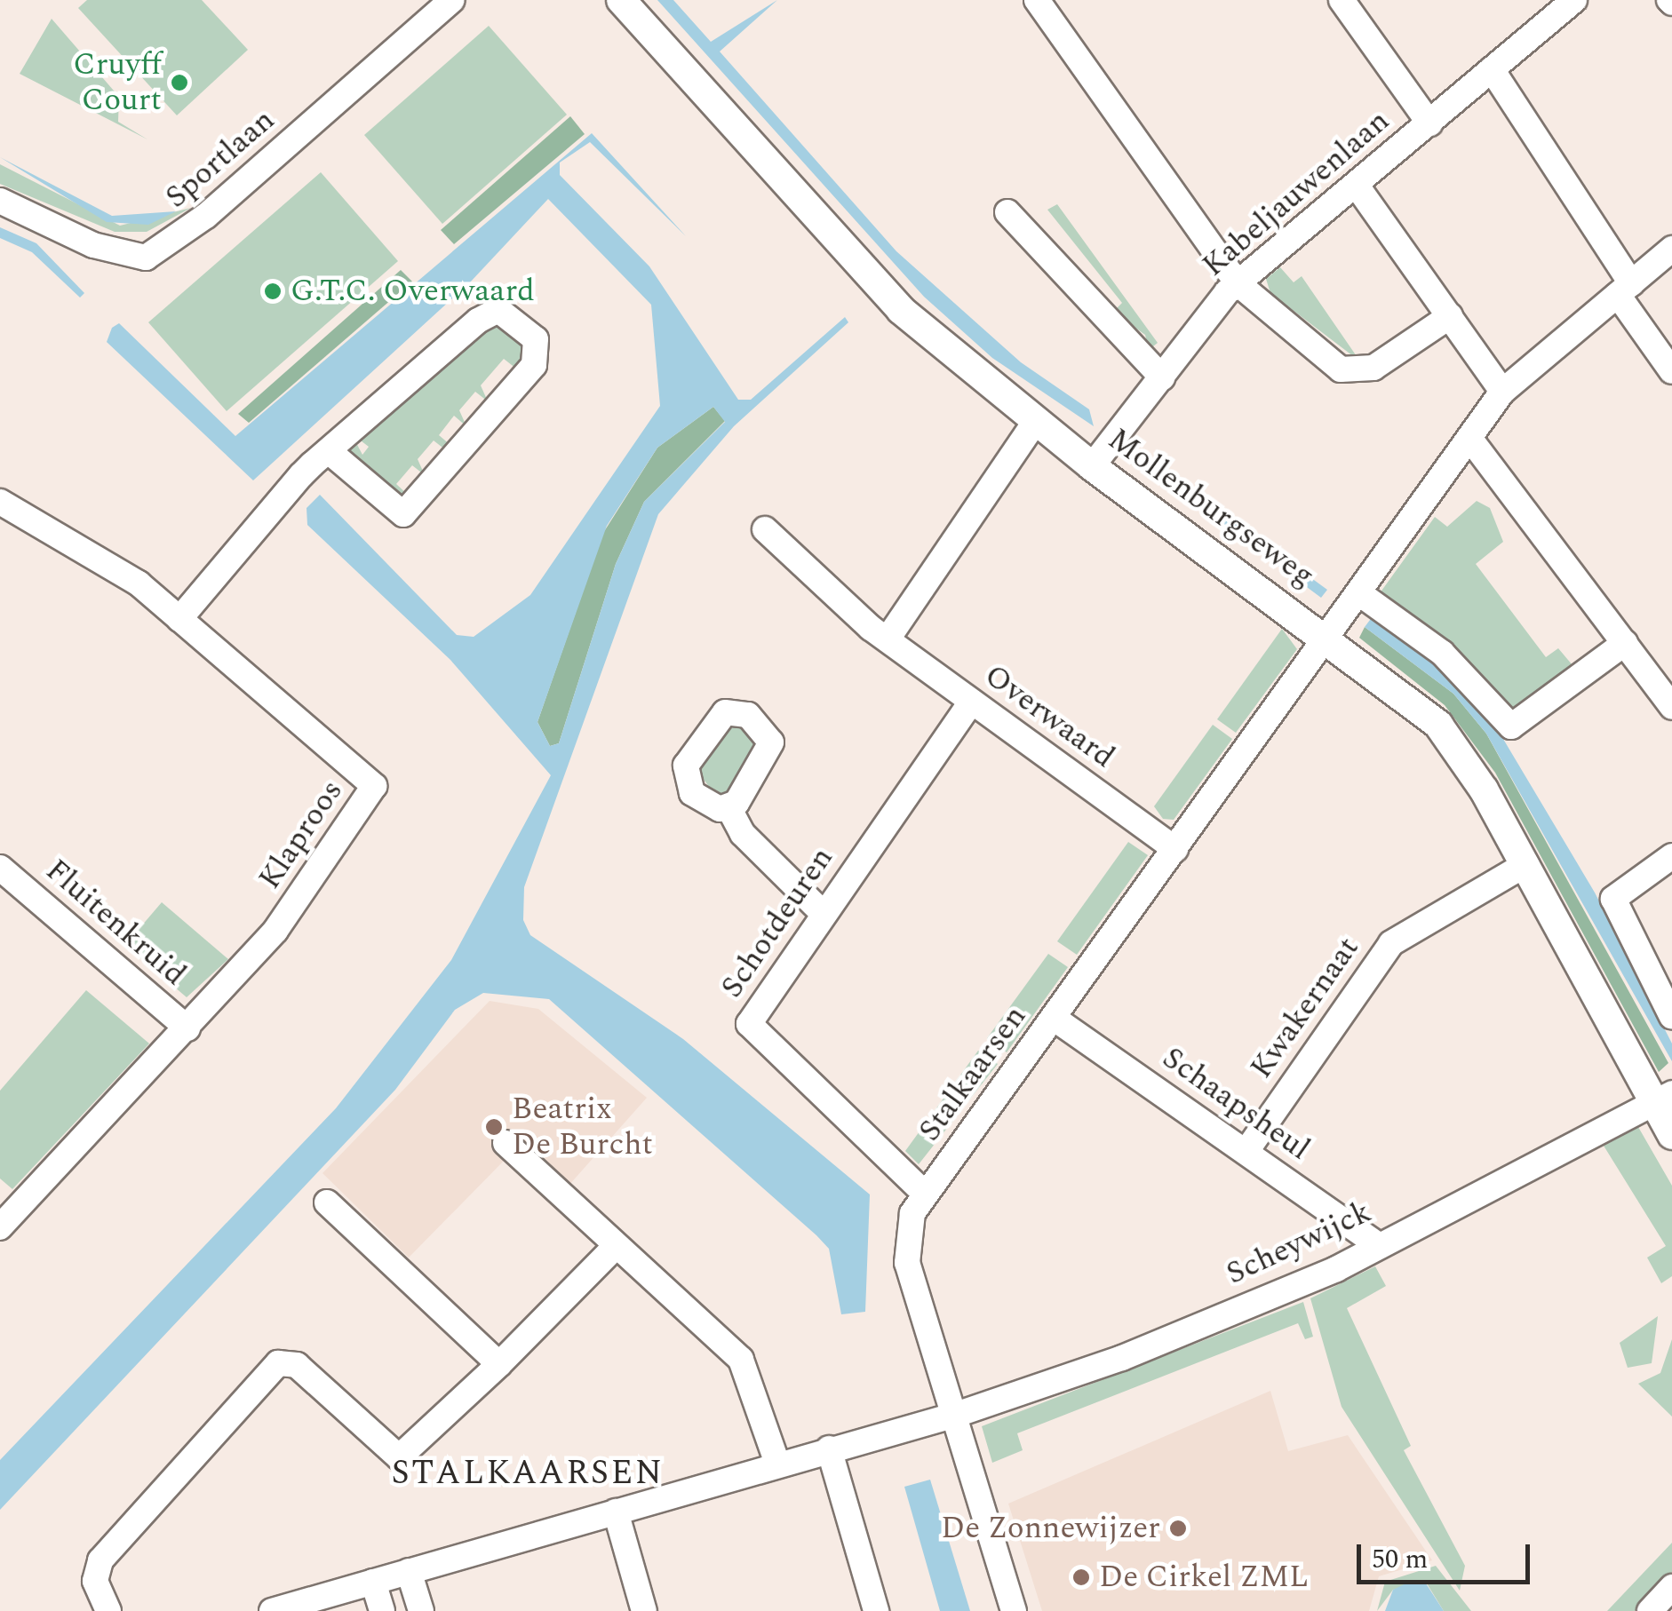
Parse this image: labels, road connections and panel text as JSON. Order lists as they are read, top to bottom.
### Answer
{
  "streets": {
    "street": [
      "Sportlaan",
      "Kabeljauwenlaan",
      "Mollenburgseweg",
      "Overwaard",
      "Klaproos",
      "Fluitenkruid",
      "Schotdeuren",
      "Kwakernaat",
      "Stalkaarsen",
      "Schaapsheul",
      "Scheywijck"
    ]
  },
  "crossings": [
    ["Kabeljauwenlaan", "Mollenburgseweg"],
    ["Mollenburgseweg", "Kwakernaat"],
    ["Mollenburgseweg", "Stalkaarsen"],
    ["Mollenburgseweg", "Scheywijck"],
    ["Overwaard", "Schotdeuren"],
    ["Overwaard", "Stalkaarsen"],
    ["Klaproos", "Fluitenkruid"],
    ["Schotdeuren", "Stalkaarsen"],
    ["Kwakernaat", "Schaapsheul"],
    ["Stalkaarsen", "Schaapsheul"],
    ["Stalkaarsen", "Scheywijck"],
    ["Schaapsheul", "Scheywijck"]
  ],
  "districts": ["STALKAARSEN"],
  "places": [
    "Cruyff Court",
    "G.T.C. Overwaard",
    "Beatrix De Burcht",
    "De Zonnewijzer",
    "De Cirkel ZML"
  ],
  "scale_bar": "50 m"
}
